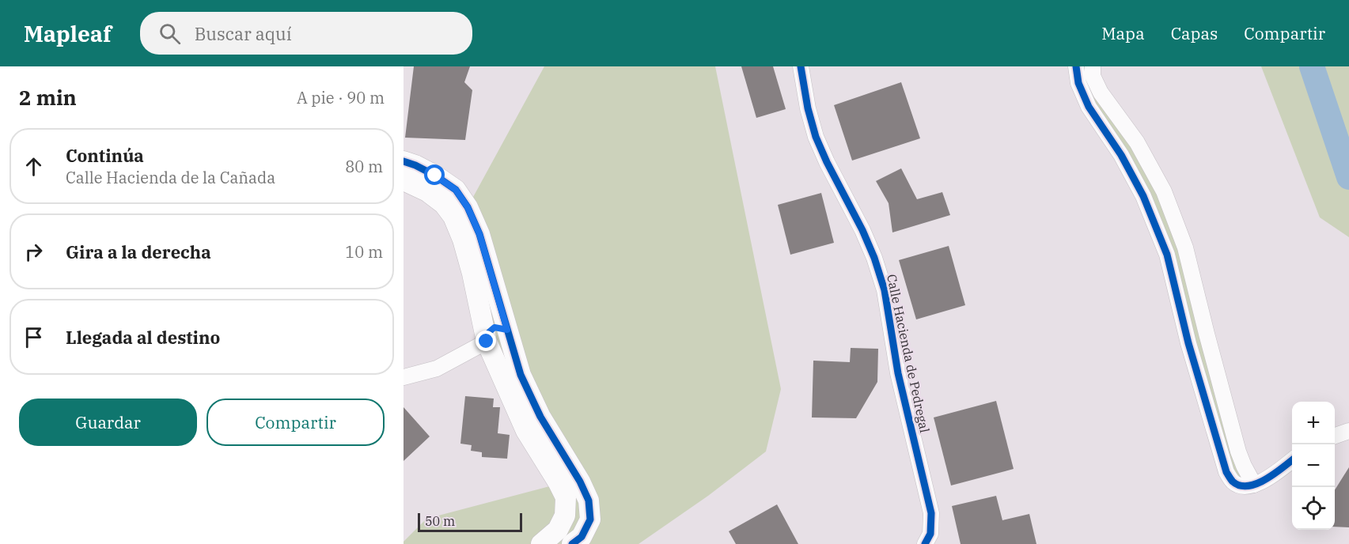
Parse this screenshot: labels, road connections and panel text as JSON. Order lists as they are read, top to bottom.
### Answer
{
  "streets": {
    "street": ["Calle Hacienda de Pedregal"]
  },
  "scale_bar": "50 m",
  "page": {
    "header": "Mapleaf",
    "search": "Buscar aquí",
    "nav": ["Mapa", "Capas", "Compartir"],
    "heading": ["2 min", "A pie · 90 m"],
    "list": [
      ["Continúa", "Calle Hacienda de la Cañada", "80 m"],
      ["Gira a la derecha", "10 m"],
      "Llegada al destino"
    ],
    "buttons": ["Guardar", "Compartir"],
    "map_buttons": ["+", "−"],
    "scale": "50 m"
  }
}
